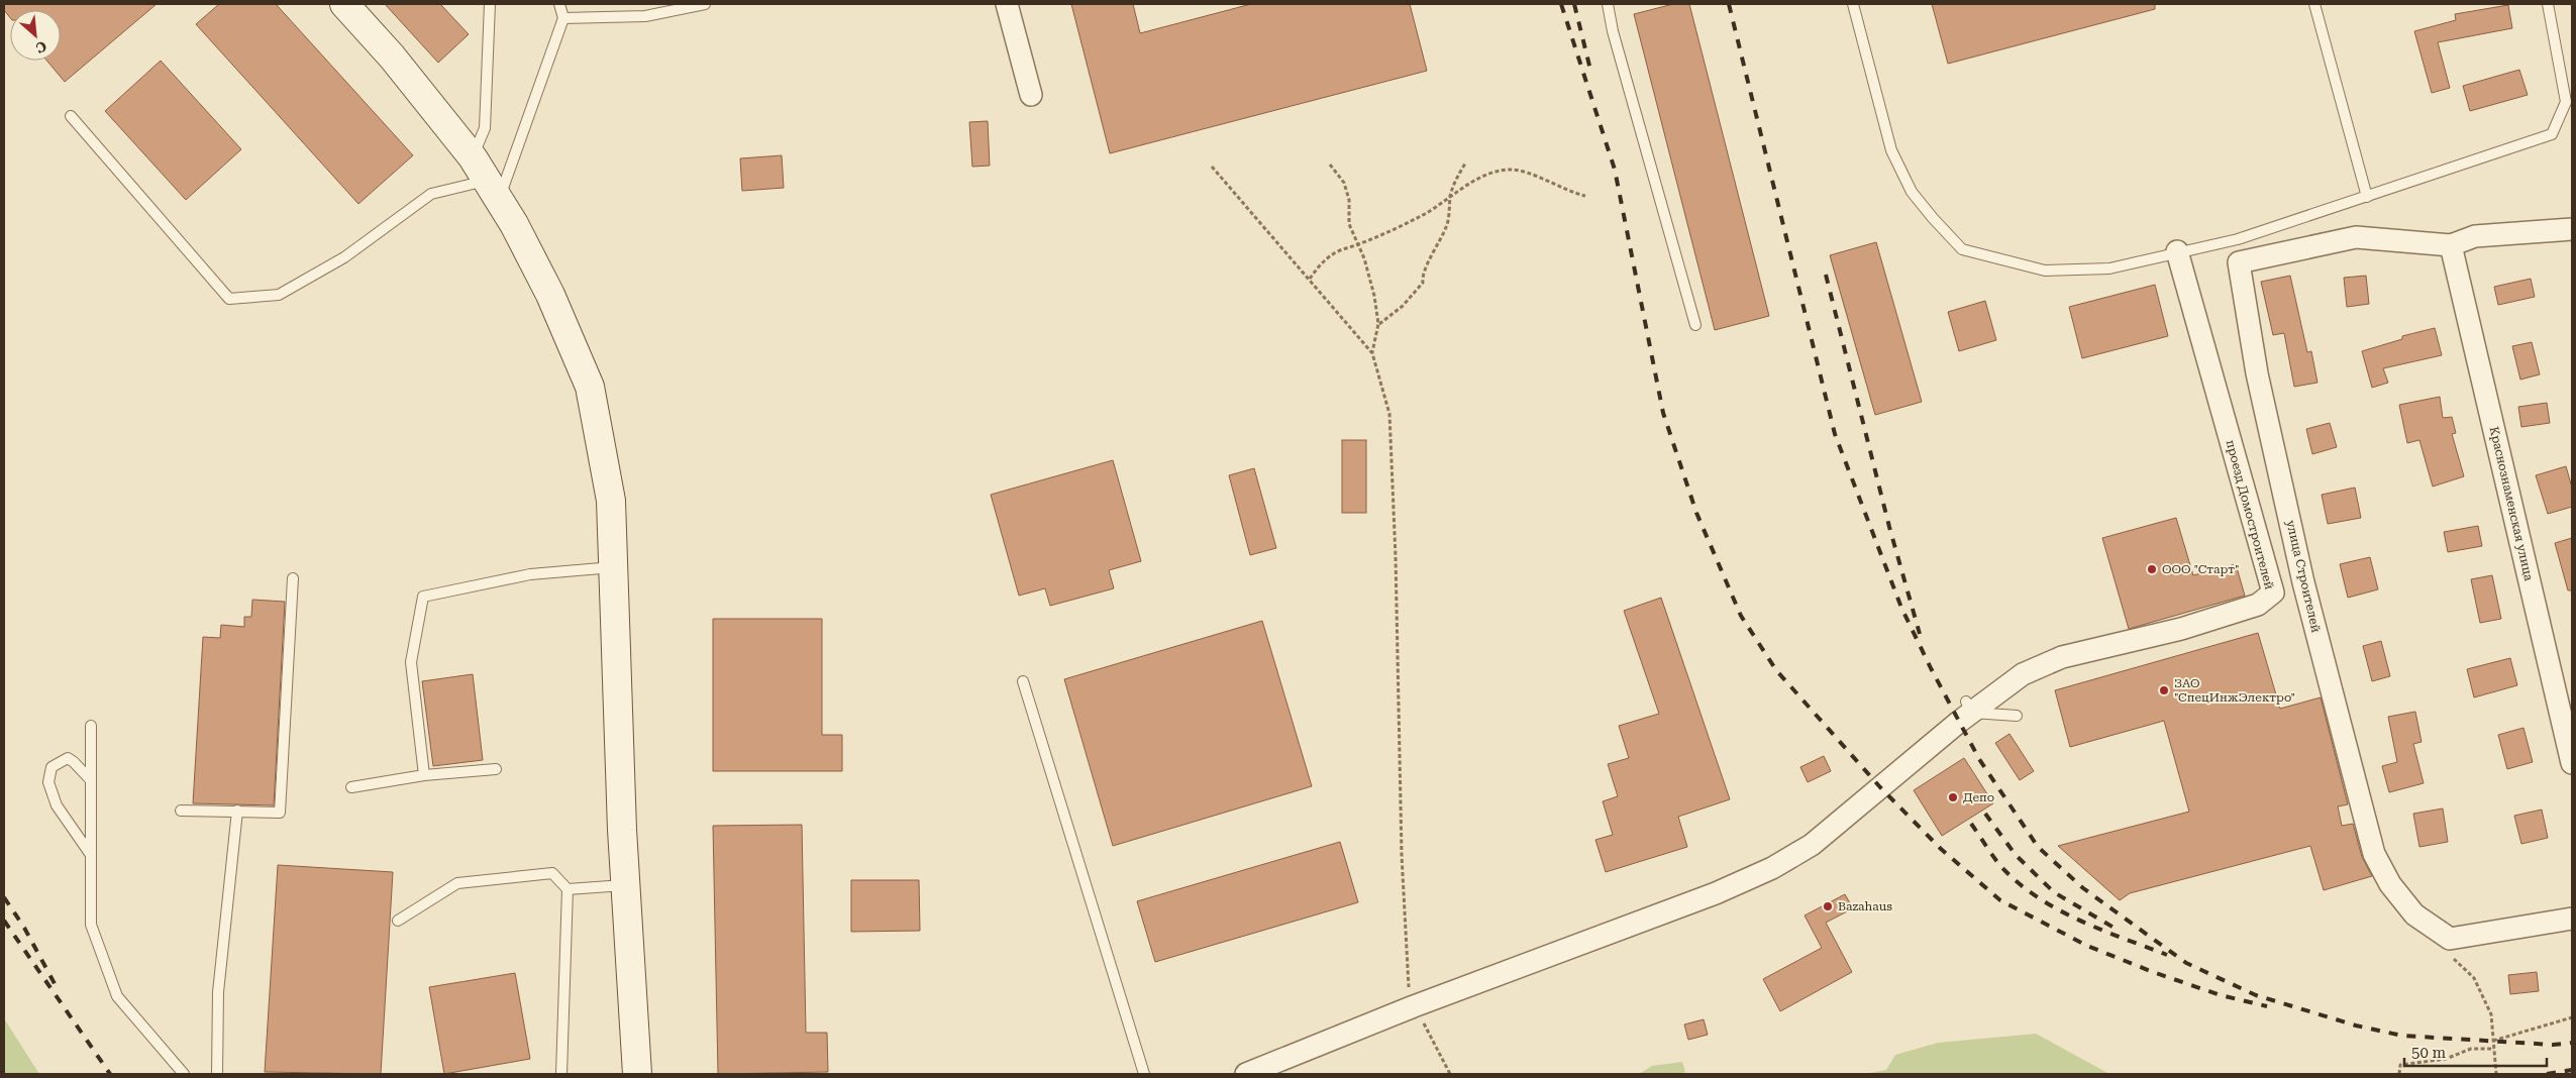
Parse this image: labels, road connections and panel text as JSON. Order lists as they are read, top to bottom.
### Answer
{
  "streets": {
    "street": ["Краснознаменская улица", "проезд Домостроителей", "улица Строителей"]
  },
  "crossings": [
    ["Краснознаменская улица", "улица Строителей"]
  ],
  "places": [
    "ООО \"Старт\"",
    "ЗАО \"СпецИнжЭлектро\"",
    "Депо",
    "Bazahaus"
  ],
  "scale_bar": "50 m",
  "north": "bottom right"
}
